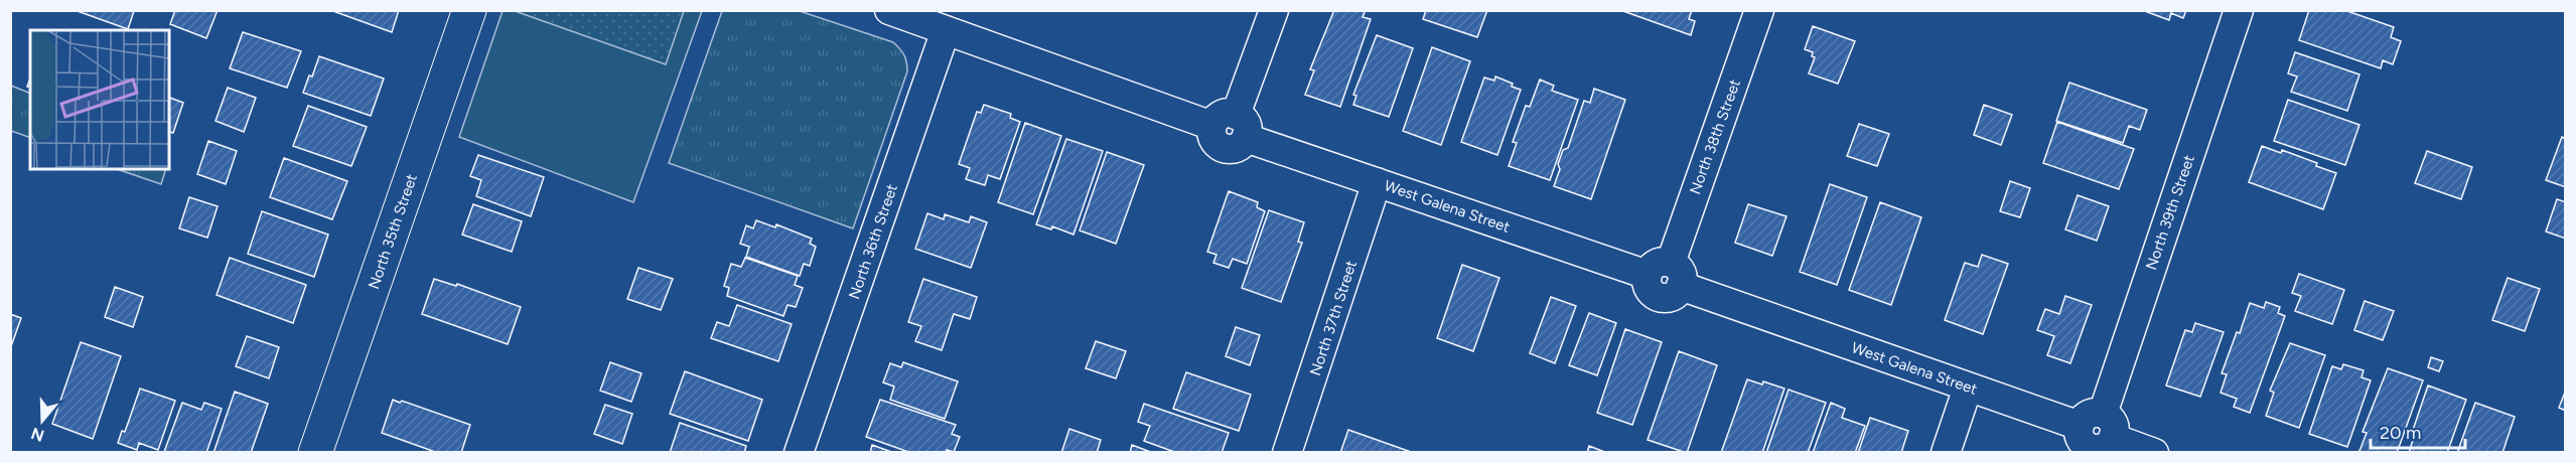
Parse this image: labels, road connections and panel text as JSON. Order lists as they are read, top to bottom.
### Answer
{
  "streets": {
    "main road": ["North 35th Street"],
    "street": [
      "North 38th Street",
      "West Galena Street",
      "North 39th Street",
      "North 36th Street",
      "North 37th Street"
    ]
  },
  "crossings": [
    ["North 38th Street", "West Galena Street"],
    ["West Galena Street", "North 39th Street"],
    ["West Galena Street", "North 36th Street"],
    ["West Galena Street", "North 37th Street"]
  ],
  "scale_bar": "20 m",
  "north": "bottom"
}
